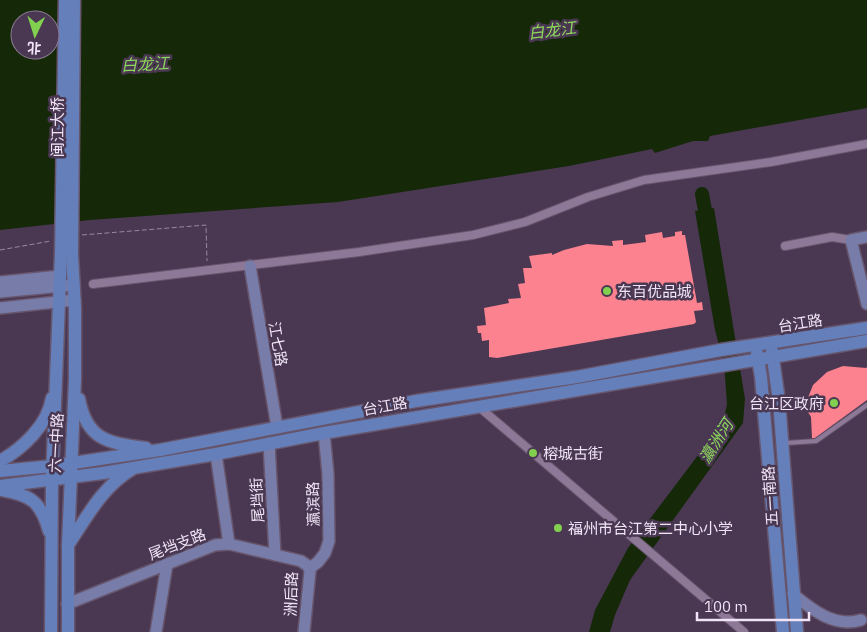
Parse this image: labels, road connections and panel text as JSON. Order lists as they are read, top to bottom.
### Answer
{
  "streets": {
    "main road": [
      "闽江大桥",
      "台江路",
      "六一中路",
      "五一南路"
    ],
    "street": [
      "江七路",
      "尾垱街",
      "瀛滨路",
      "尾垱支路",
      "洲后路"
    ]
  },
  "crossings": [
    ["闽江大桥", "六一中路"],
    ["台江路", "江七路"],
    ["台江路", "六一中路"],
    ["台江路", "五一南路"],
    ["台江路", "尾垱街"],
    ["台江路", "瀛滨路"],
    ["六一中路", "尾垱支路"],
    ["尾垱街", "尾垱支路"],
    ["瀛滨路", "尾垱支路"],
    ["瀛滨路", "洲后路"],
    ["尾垱支路", "洲后路"]
  ],
  "water": ["白龙江", "瀛洲河"],
  "places": [
    "东百优品城",
    "台江区政府",
    "榕城古街",
    "福州市台江第二中心小学"
  ],
  "scale_bar": "100 m",
  "north": "bottom"
}
